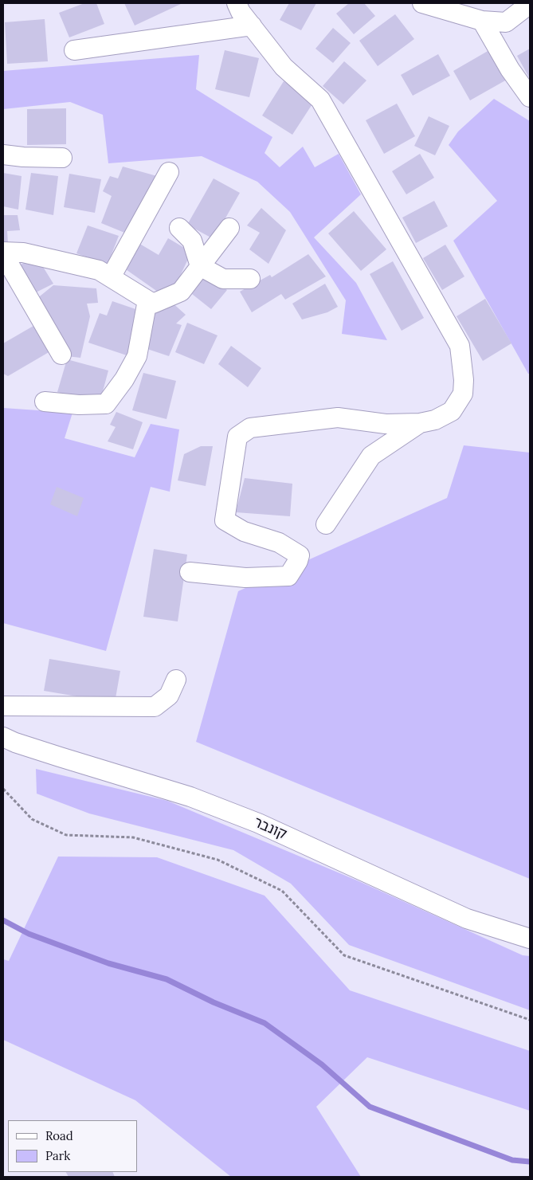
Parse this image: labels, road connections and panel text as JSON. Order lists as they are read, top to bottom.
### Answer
{
  "streets": {
    "street": ["קונבר"]
  },
  "legend": ["Road", "Park"]
}
